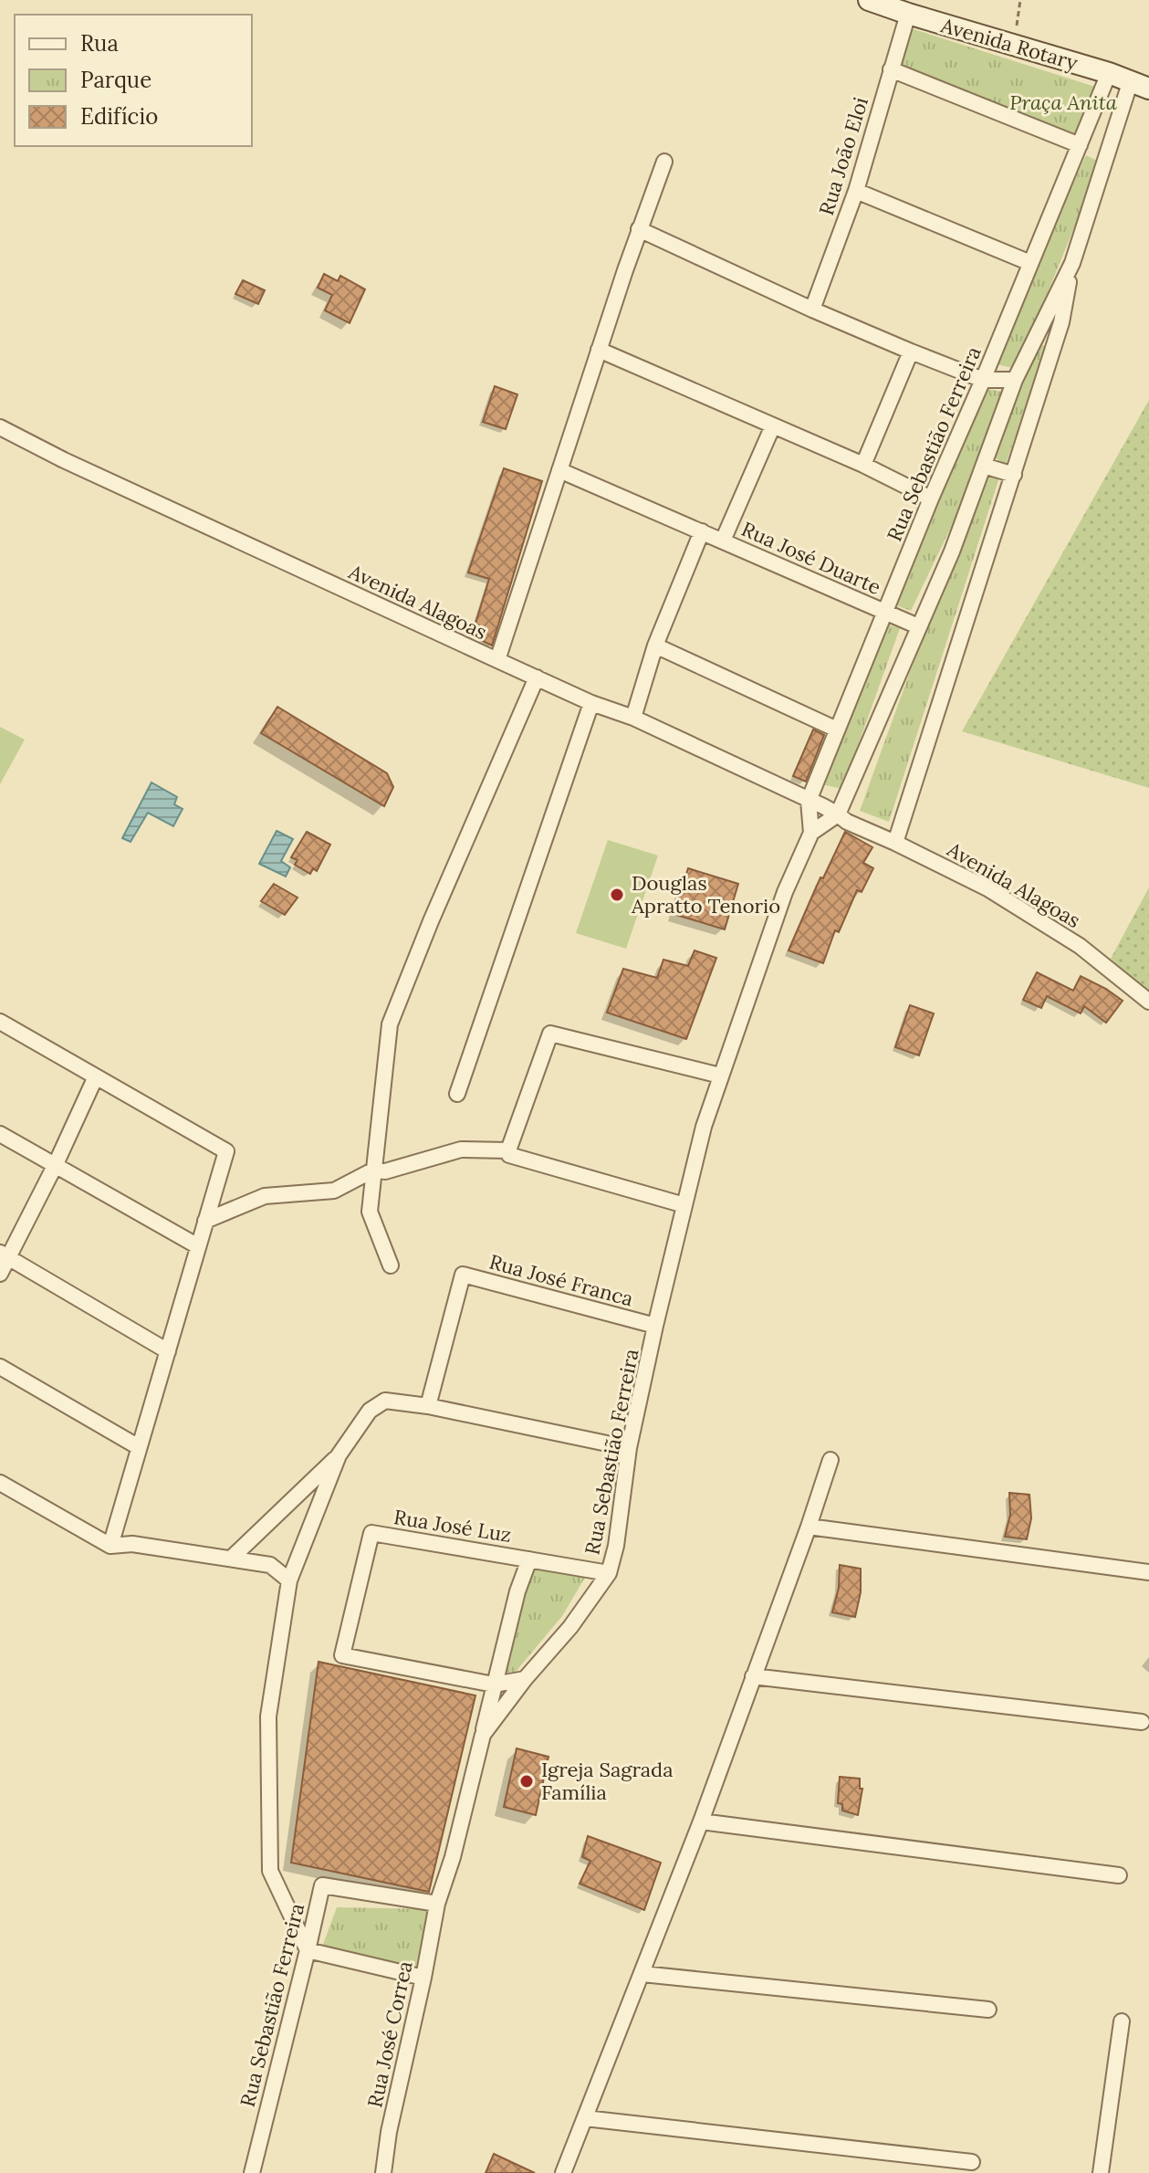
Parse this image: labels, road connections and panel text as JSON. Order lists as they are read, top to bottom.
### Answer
{
  "streets": {
    "main road": ["Avenida Rotary"],
    "street": [
      "Rua João Eloi",
      "Rua Sebastião Ferreira",
      "Rua José Duarte",
      "Avenida Alagoas",
      "Rua José Franca",
      "Rua José Luz",
      "Rua José Correa"
    ]
  },
  "crossings": [
    ["Avenida Rotary", "Rua João Eloi"],
    ["Avenida Rotary", "Rua Sebastião Ferreira"],
    ["Rua Sebastião Ferreira", "Rua José Duarte"],
    ["Rua Sebastião Ferreira", "Avenida Alagoas"],
    ["Rua Sebastião Ferreira", "Rua José Franca"],
    ["Rua Sebastião Ferreira", "Rua José Luz"],
    ["Rua Sebastião Ferreira", "Rua José Correa"]
  ],
  "parks": ["Praça Anita"],
  "places": ["Douglas Apratto Tenorio", "Igreja Sagrada Família"],
  "legend": ["Rua", "Parque", "Edifício"]
}
